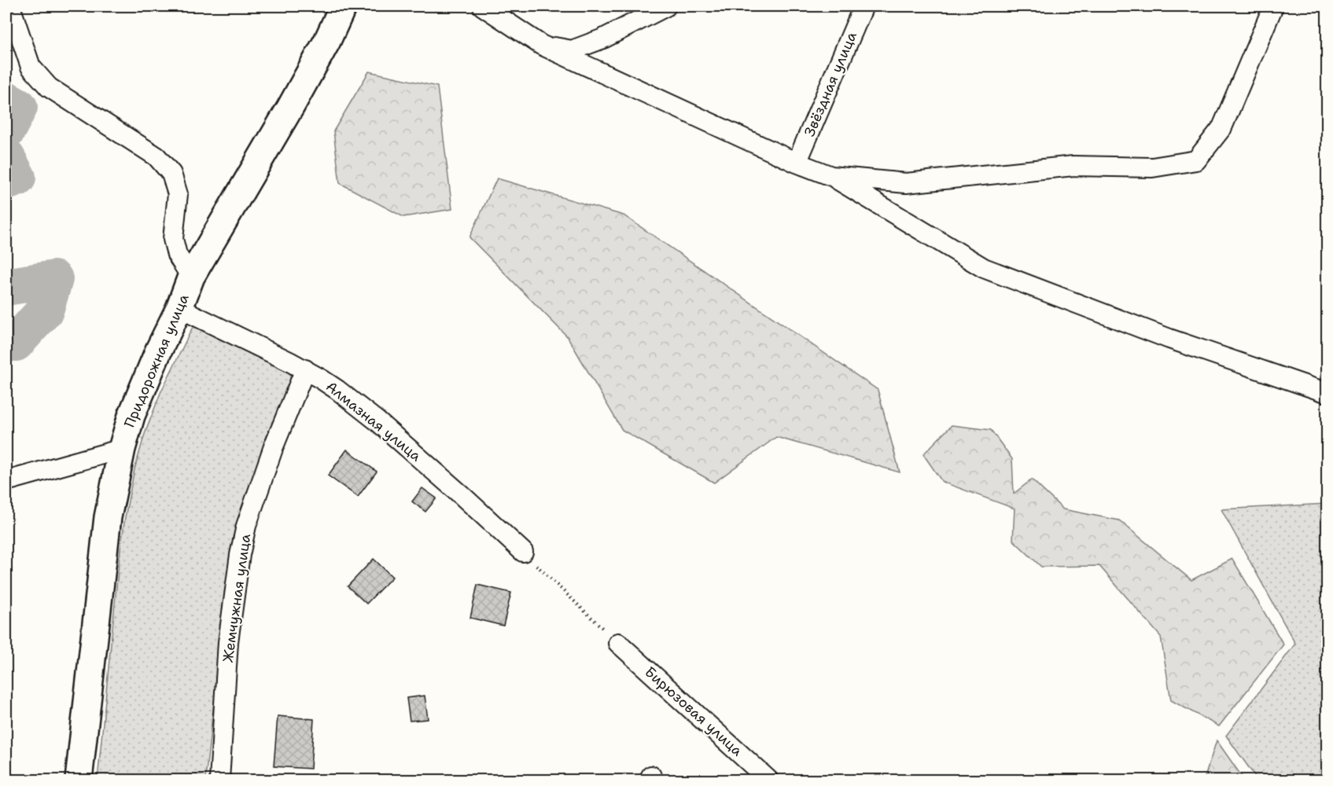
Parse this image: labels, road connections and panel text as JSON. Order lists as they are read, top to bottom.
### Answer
{
  "streets": {
    "street": [
      "Звёздная улица",
      "Придорожная улица",
      "Алмазная улица",
      "Жемчужная улица",
      "Бирюзовая улица"
    ]
  },
  "crossings": [
    ["Придорожная улица", "Алмазная улица"],
    ["Алмазная улица", "Жемчужная улица"]
  ]
}
